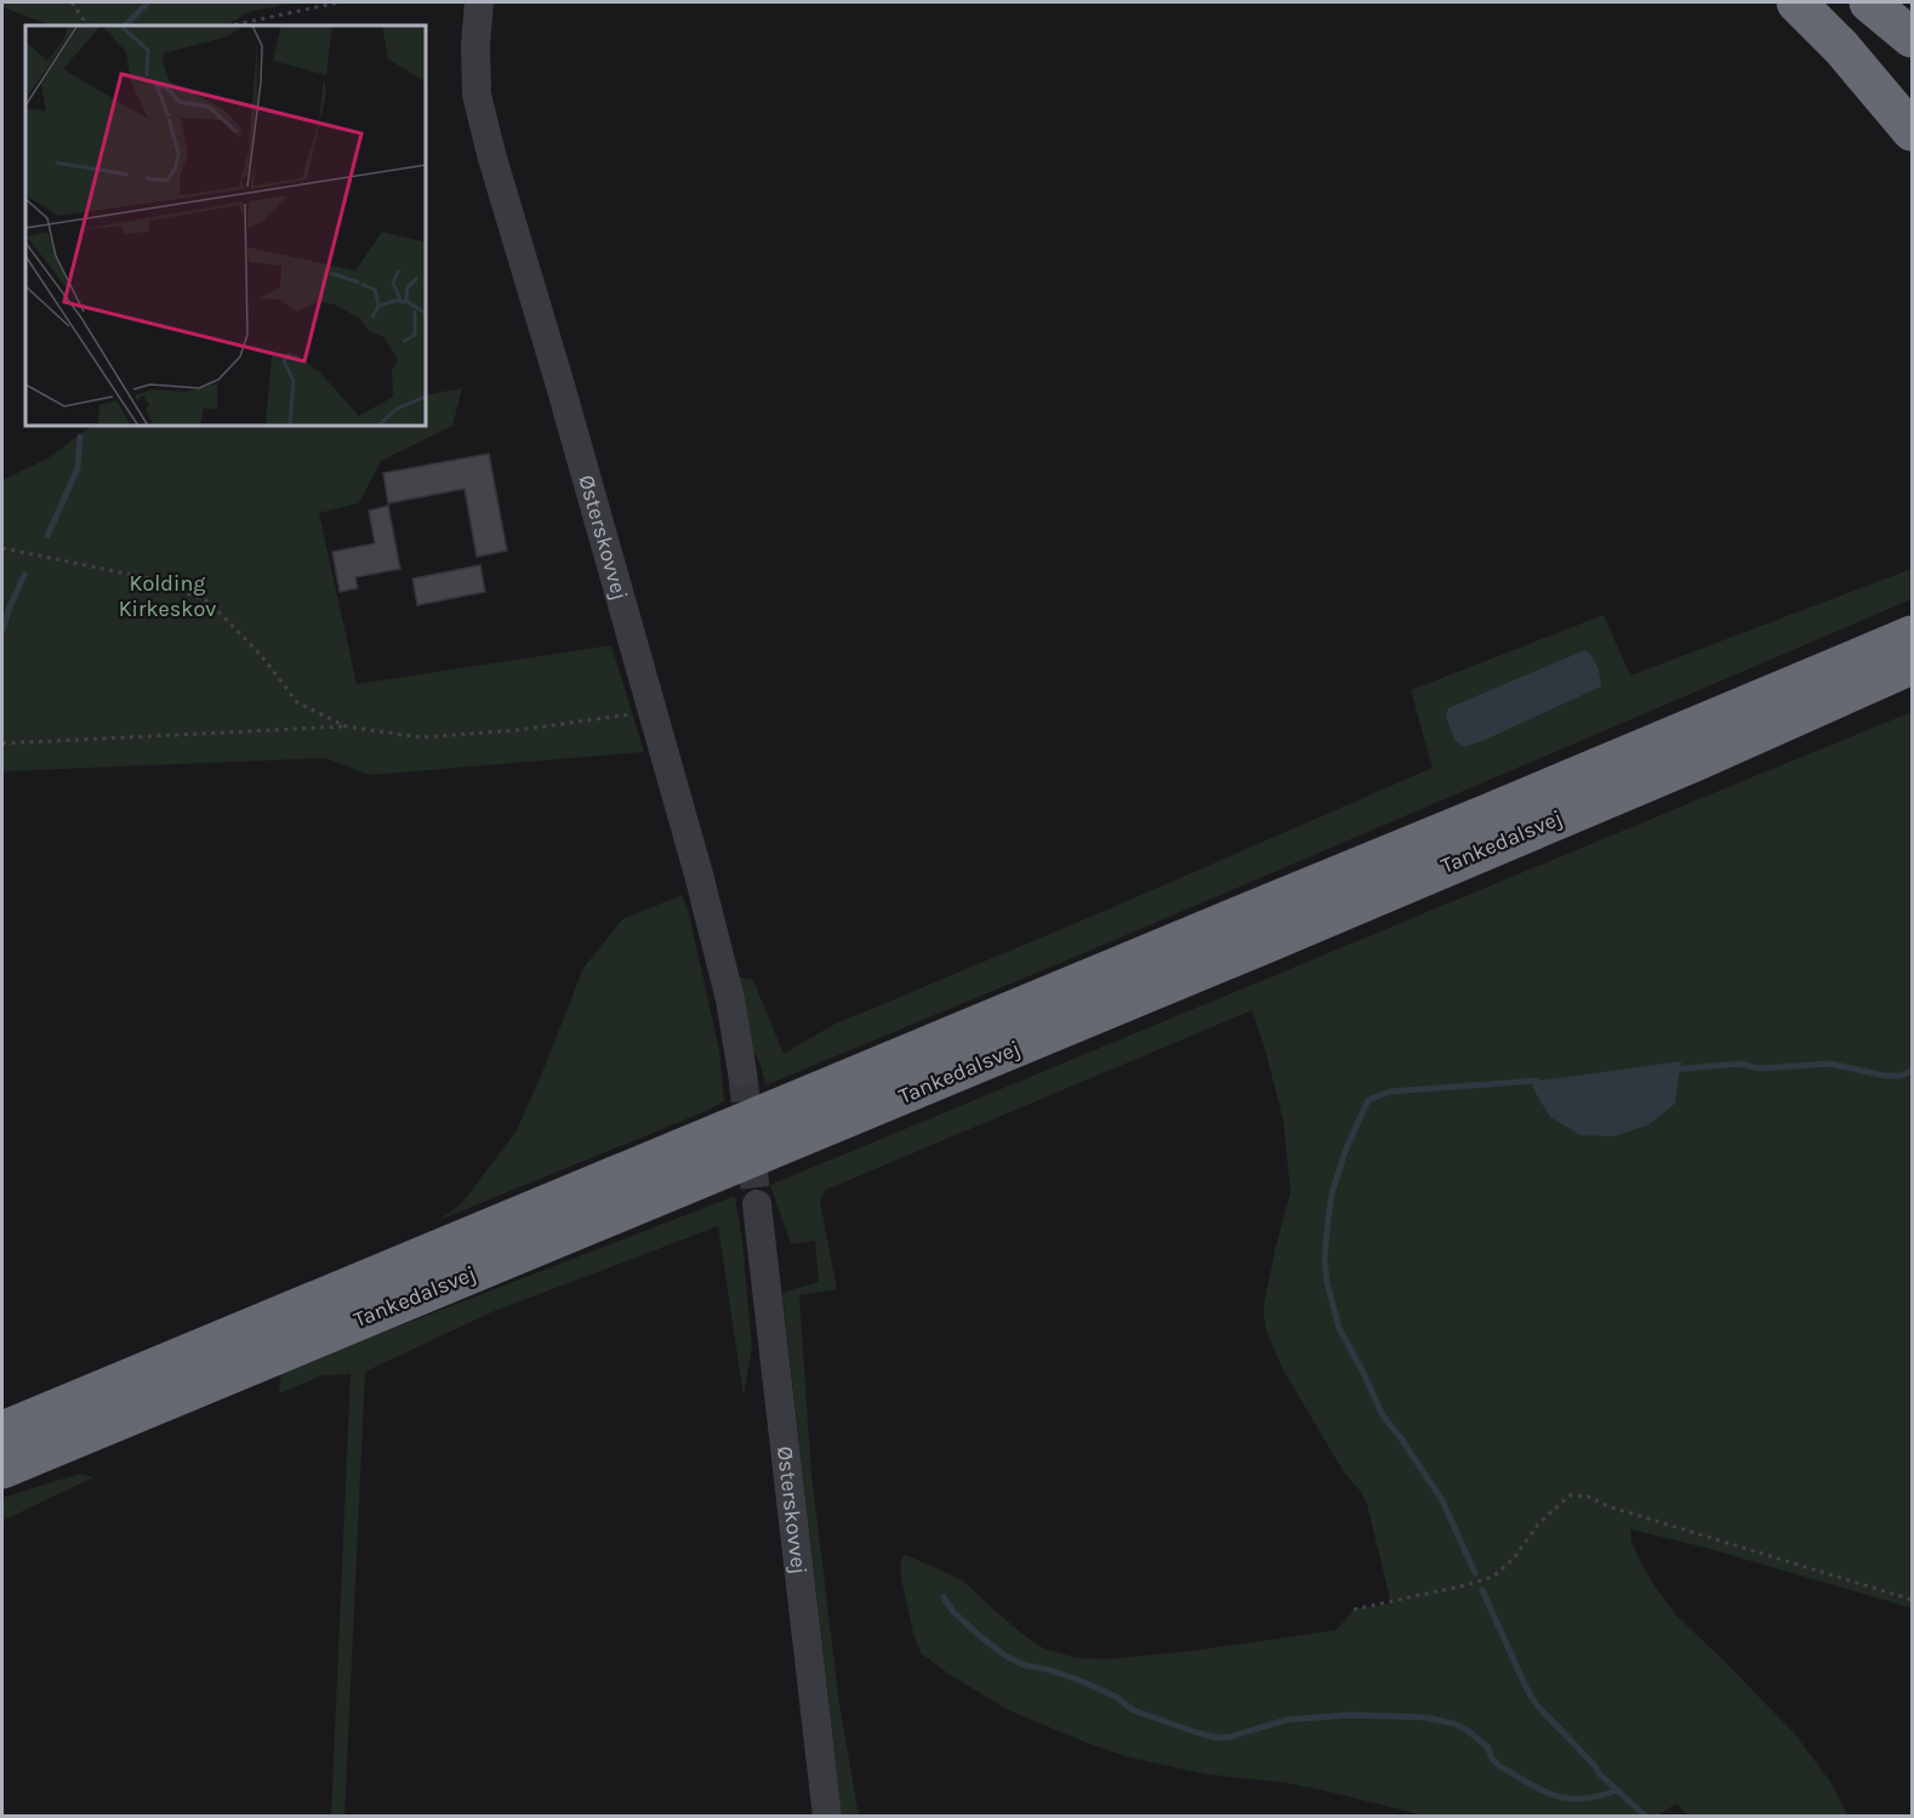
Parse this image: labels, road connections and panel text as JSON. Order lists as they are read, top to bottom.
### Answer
{
  "streets": {
    "highway": ["Tankedalsvej"],
    "street": ["Østerskovvej"]
  },
  "parks": ["Kolding Kirkeskov"]
}
